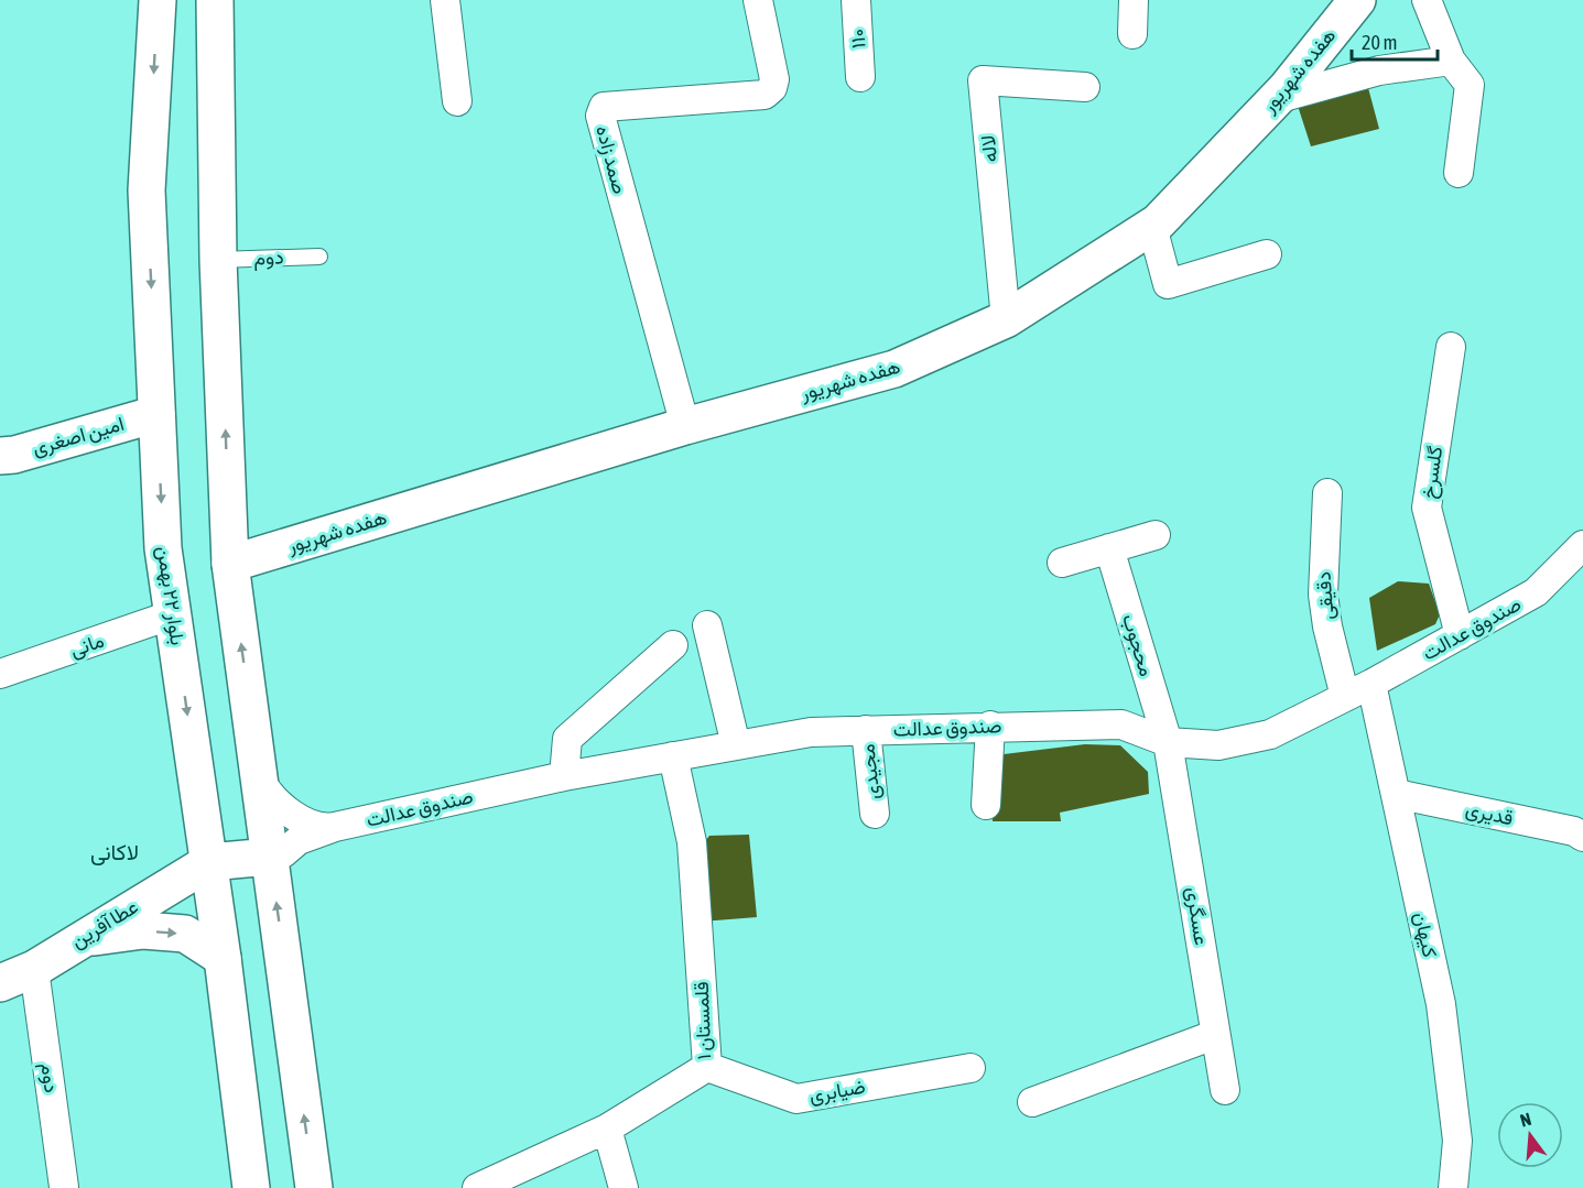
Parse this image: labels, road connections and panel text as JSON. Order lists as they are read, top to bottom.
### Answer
{
  "streets": {
    "main road": [
      "هفده شهریور",
      "امین اصغری",
      "بلوار ۲۲ بهمن",
      "عطا آفرین"
    ],
    "street": [
      "۱۱۰",
      "لاله",
      "صمد زاده",
      "دوم",
      "گلسرخ",
      "دقیقی",
      "صندوق عدالت",
      "مانی",
      "محجوب",
      "مجیدی",
      "قدیری",
      "عسگری",
      "کیهان",
      "قلمستان ۱",
      "ضیابری"
    ]
  },
  "crossings": [
    ["هفده شهریور", "لاله"],
    ["هفده شهریور", "صمد زاده"],
    ["دوم", "عطا آفرین"],
    ["امین اصغری", "بلوار ۲۲ بهمن"],
    ["گلسرخ", "صندوق عدالت"],
    ["بلوار ۲۲ بهمن", "مانی"],
    ["بلوار ۲۲ بهمن", "عطا آفرین"],
    ["دقیقی", "صندوق عدالت"],
    ["صندوق عدالت", "محجوب"],
    ["صندوق عدالت", "مجیدی"],
    ["صندوق عدالت", "عسگری"],
    ["صندوق عدالت", "کیهان"],
    ["صندوق عدالت", "قلمستان ۱"],
    ["محجوب", "عسگری"],
    ["قدیری", "کیهان"],
    ["قلمستان ۱", "ضیابری"]
  ],
  "districts": ["لاکانی"],
  "scale_bar": "20 m",
  "north": "top"
}
